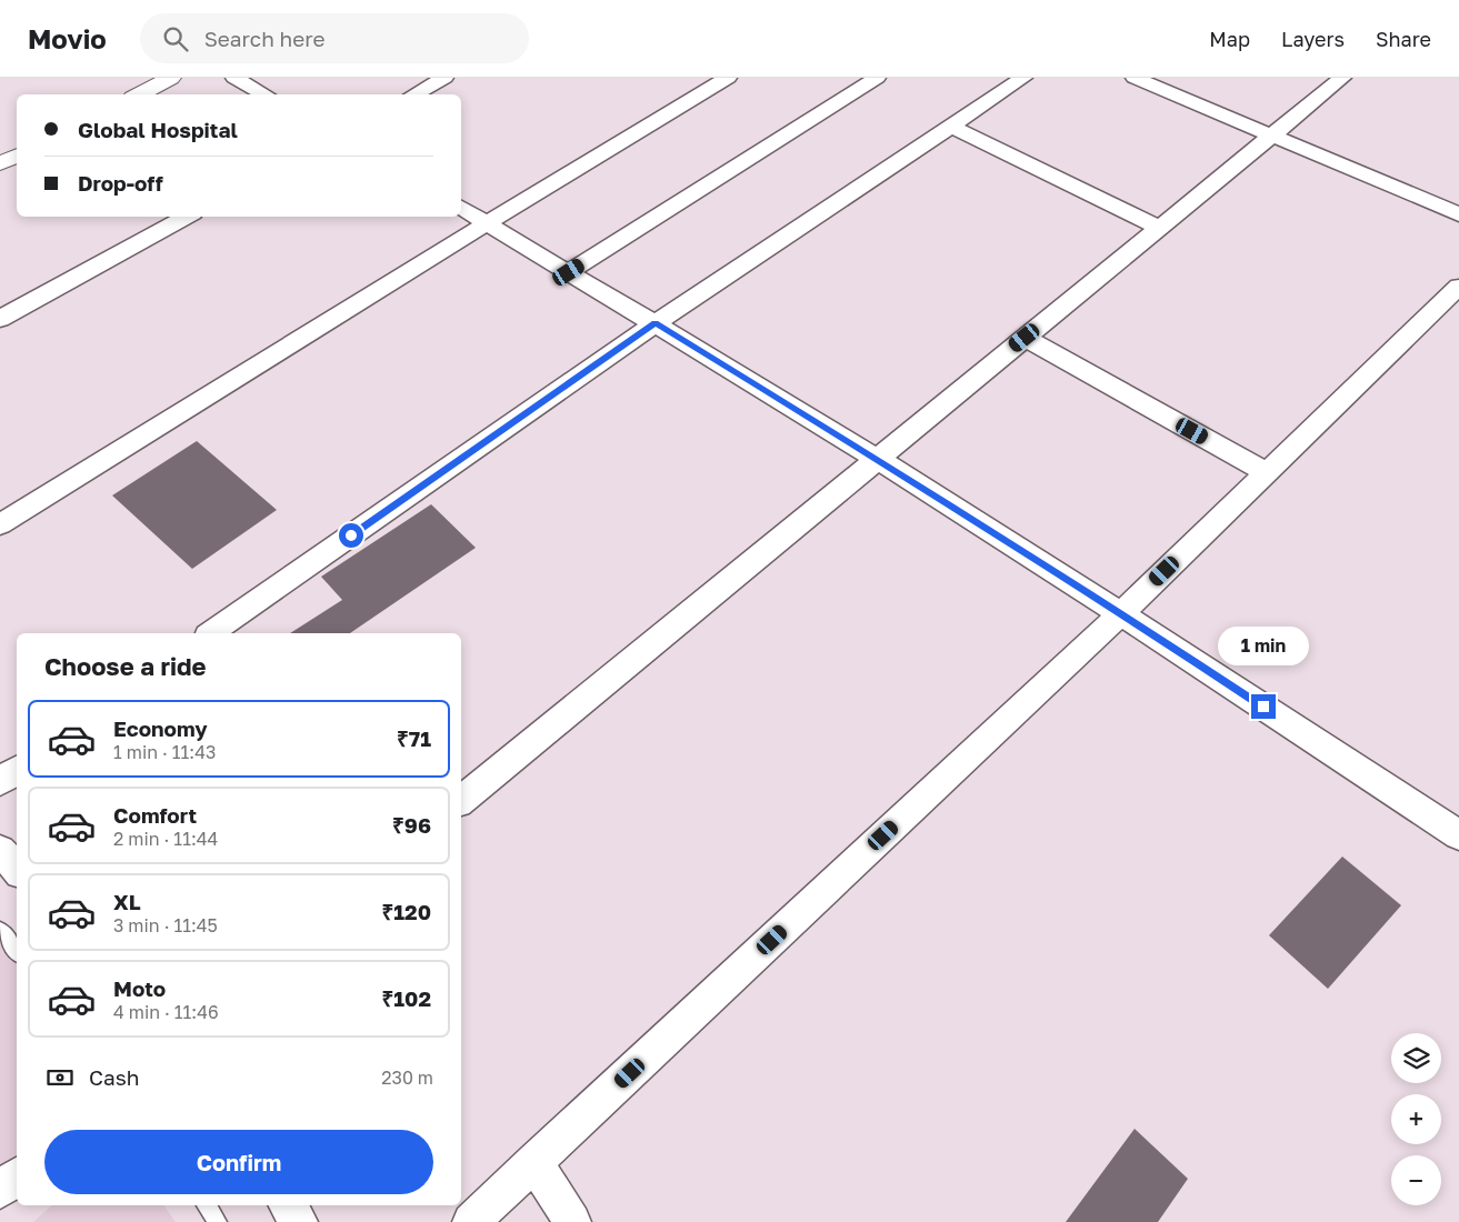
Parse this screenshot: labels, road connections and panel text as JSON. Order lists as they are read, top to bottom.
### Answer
{
  "page": {
    "header": "Movio",
    "search": "Search here",
    "nav": ["Map", "Layers", "Share"],
    "banner": ["Global Hospital", "Drop-off"],
    "bubble": "1 min",
    "heading": "Choose a ride",
    "list": [
      {
        "name": "Economy",
        "note": "1 min · 11:43",
        "value": "₹71"
      },
      {
        "name": "Comfort",
        "note": "2 min · 11:44",
        "value": "₹96"
      },
      {
        "name": "XL",
        "note": "3 min · 11:45",
        "value": "₹120"
      },
      {
        "name": "Moto",
        "note": "4 min · 11:46",
        "value": "₹102"
      }
    ],
    "map_buttons": ["+", "−"],
    "pay": ["Cash", "230 m"],
    "buttons": "Confirm"
  }
}
